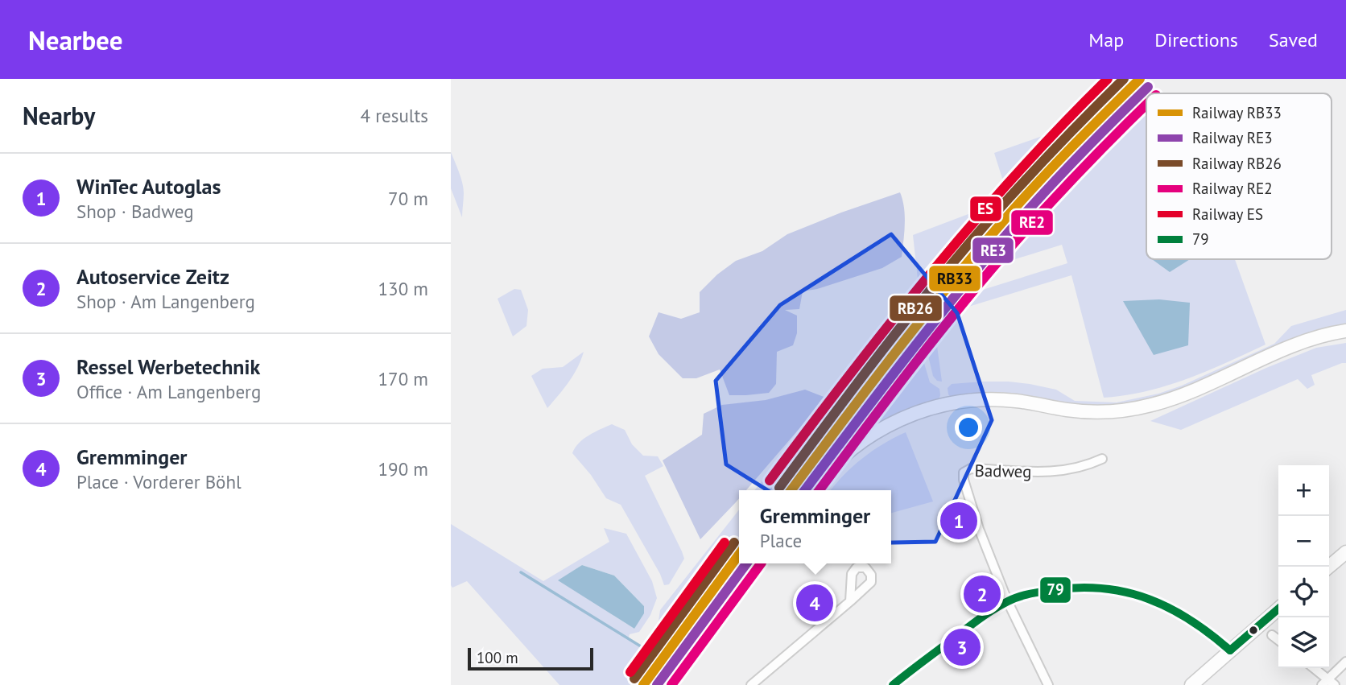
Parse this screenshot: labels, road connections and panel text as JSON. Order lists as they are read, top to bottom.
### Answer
{
  "streets": {
    "street": ["Badweg"]
  },
  "lines": [
    "rail line RB33",
    "rail line RB26",
    "rail line ES",
    "rail line RE3",
    "rail line RE2",
    "transit line 79"
  ],
  "legend": [
    "Railway RB33",
    "Railway RE3",
    "Railway RB26",
    "Railway RE2",
    "Railway ES",
    "79"
  ],
  "scale_bar": "100 m",
  "page": {
    "header": "Nearbee",
    "nav": ["Map", "Directions", "Saved"],
    "heading": ["Nearby", "4 results"],
    "list": [
      {
        "mark": "1",
        "name": "WinTec Autoglas",
        "note": "Shop · Badweg",
        "value": "70 m"
      },
      {
        "mark": "2",
        "name": "Autoservice Zeitz",
        "note": "Shop · Am Langenberg",
        "value": "130 m"
      },
      {
        "mark": "3",
        "name": "Ressel Werbetechnik",
        "note": "Office · Am Langenberg",
        "value": "170 m"
      },
      {
        "mark": "4",
        "name": "Gremminger",
        "note": "Place · Vorderer Böhl",
        "value": "190 m"
      }
    ],
    "map_buttons": ["+", "−"],
    "popup": ["Gremminger", "Place"],
    "pins": [
      "1",
      "2",
      "4",
      "3"
    ],
    "scale": "100 m"
  }
}
